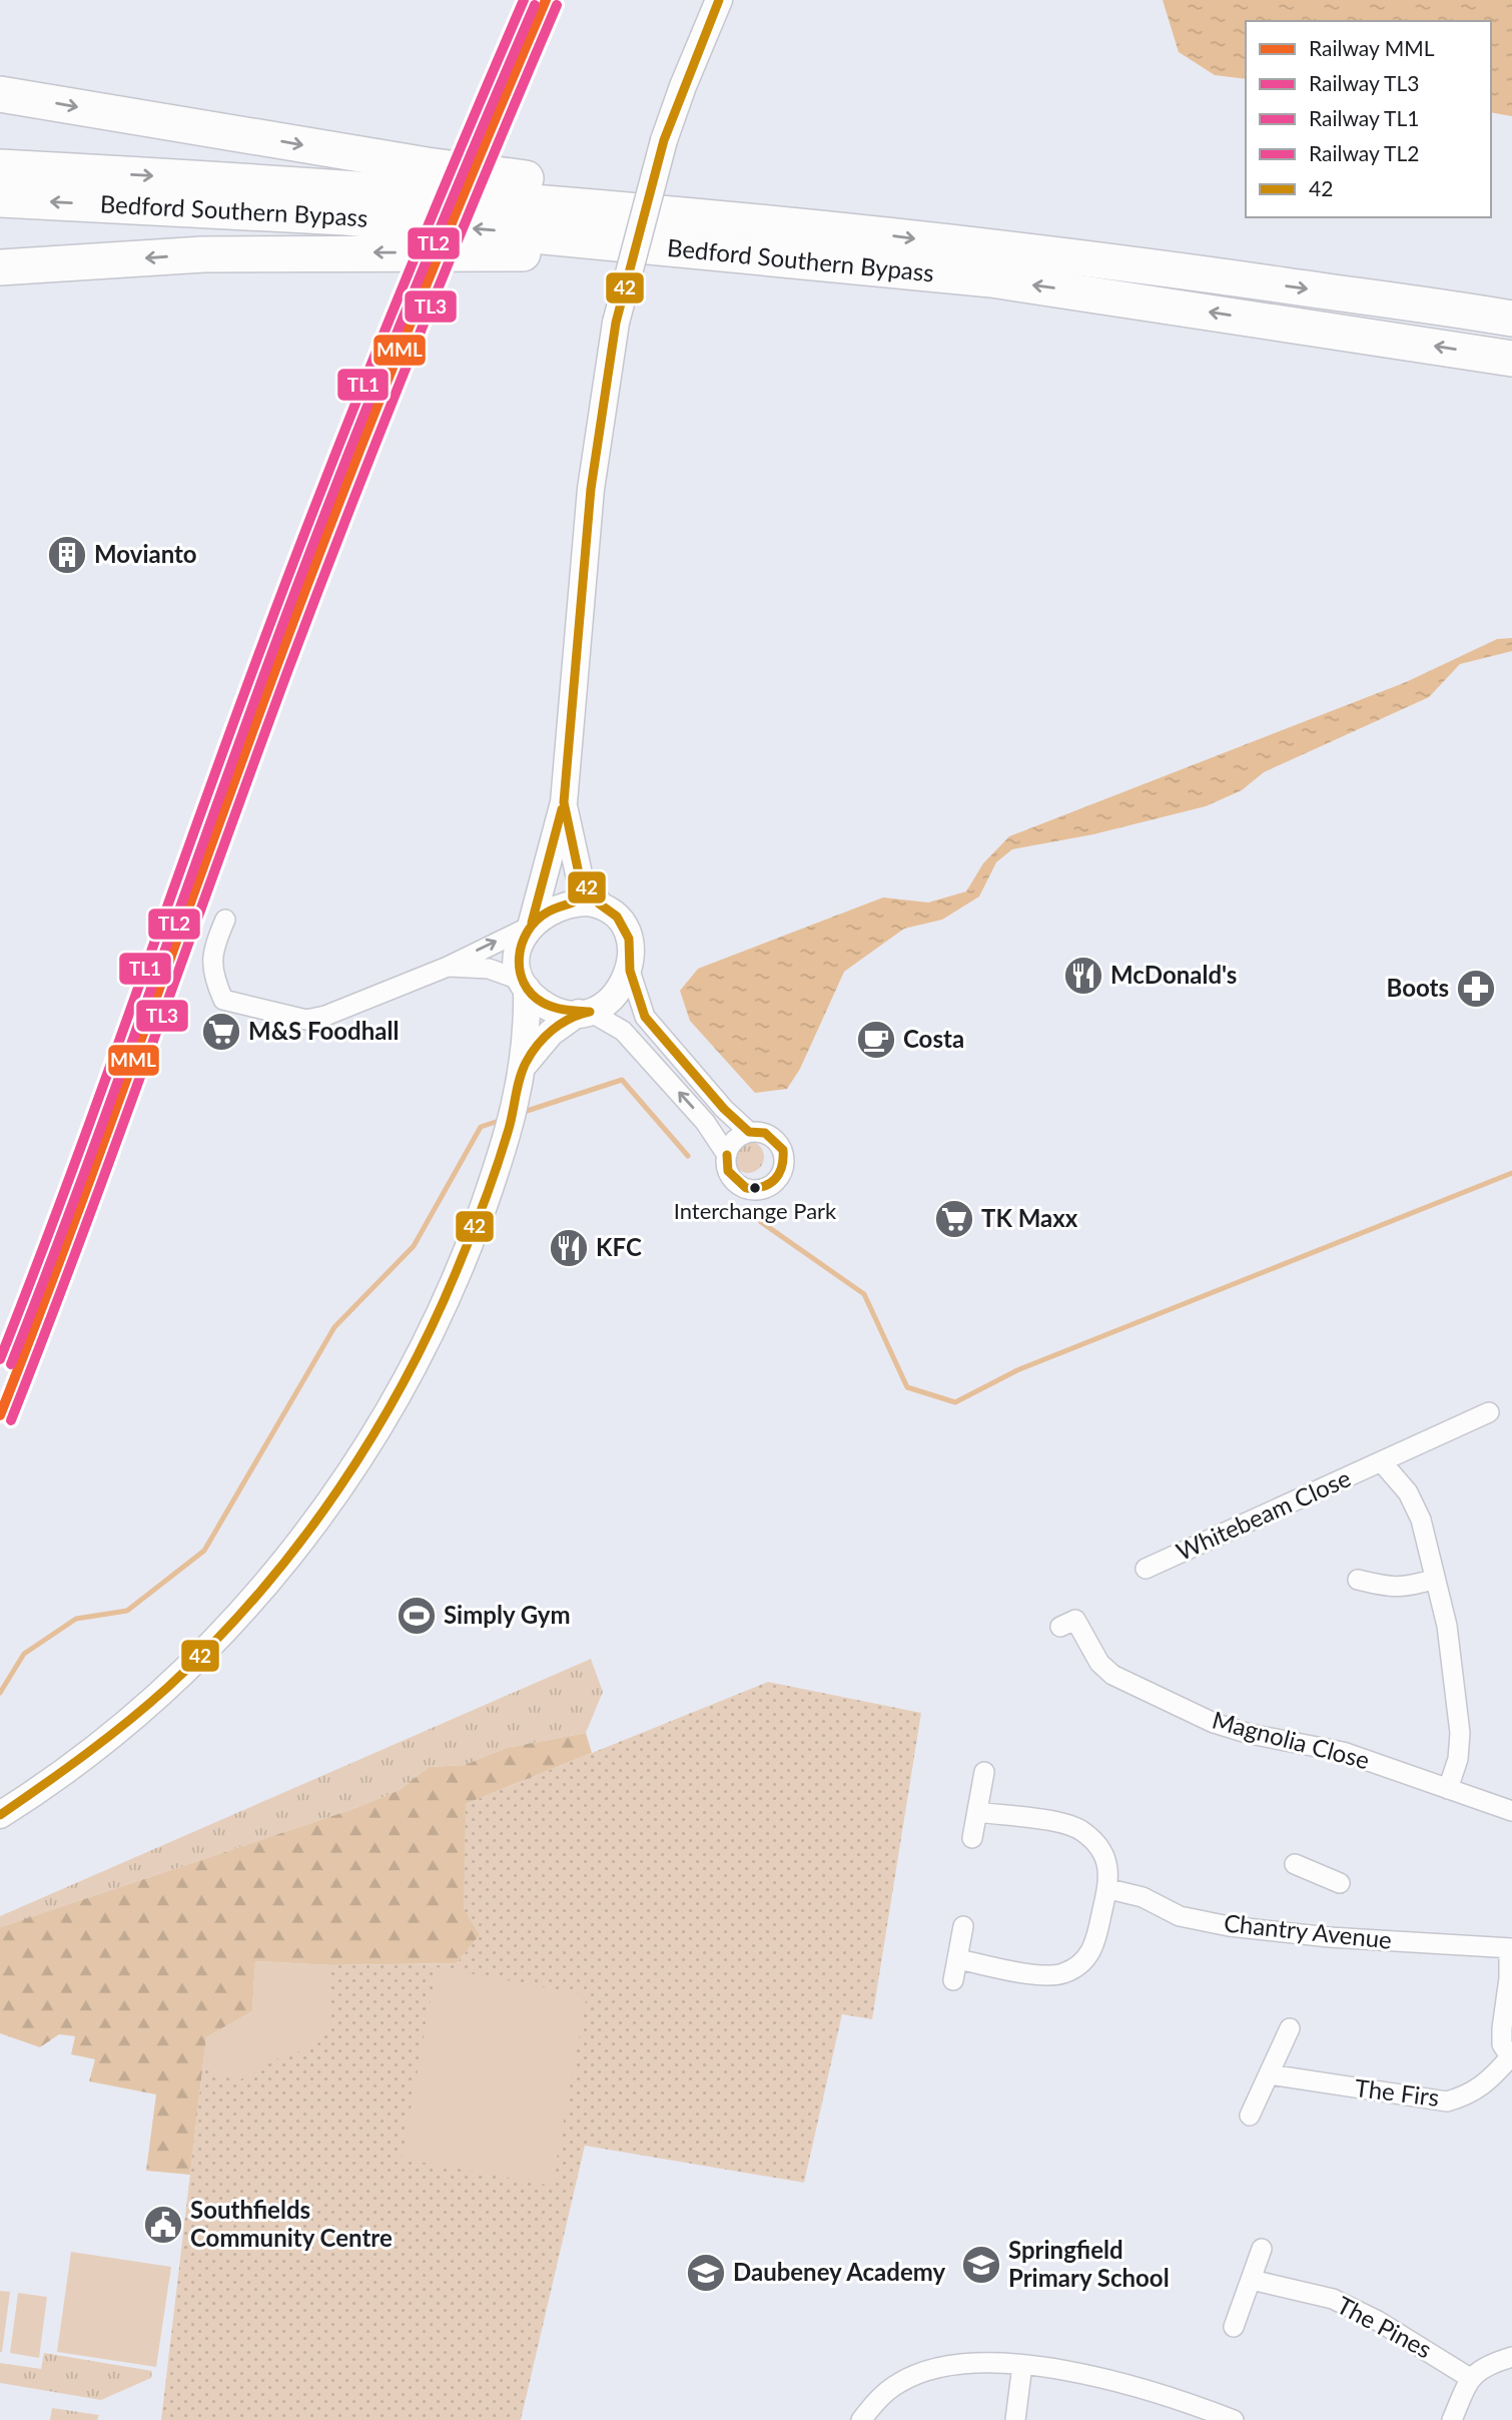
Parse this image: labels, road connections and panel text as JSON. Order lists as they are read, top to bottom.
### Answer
{
  "streets": {
    "highway": ["Bedford Southern Bypass"],
    "street": [
      "Whitebeam Close",
      "Magnolia Close",
      "Chantry Avenue",
      "The Firs",
      "The Pines"
    ]
  },
  "crossings": [
    ["Whitebeam Close", "Magnolia Close"]
  ],
  "places": {
    "building": ["Movianto"],
    "restaurant": ["McDonald's", "KFC"],
    "pharmacy": ["Boots"],
    "supermarket": ["M&S Foodhall", "TK Maxx"],
    "cafe": ["Costa"],
    "other": ["Interchange Park"],
    "sports": ["Simply Gym"],
    "public building": ["Southfields Community Centre"],
    "school or university": ["Springfield Primary School", "Daubeney Academy"]
  },
  "lines": [
    "rail line MML",
    "rail line TL1",
    "transit line 42",
    "rail line TL3",
    "rail line TL2"
  ],
  "legend": [
    "Railway MML",
    "Railway TL3",
    "Railway TL1",
    "Railway TL2",
    "42"
  ]
}
